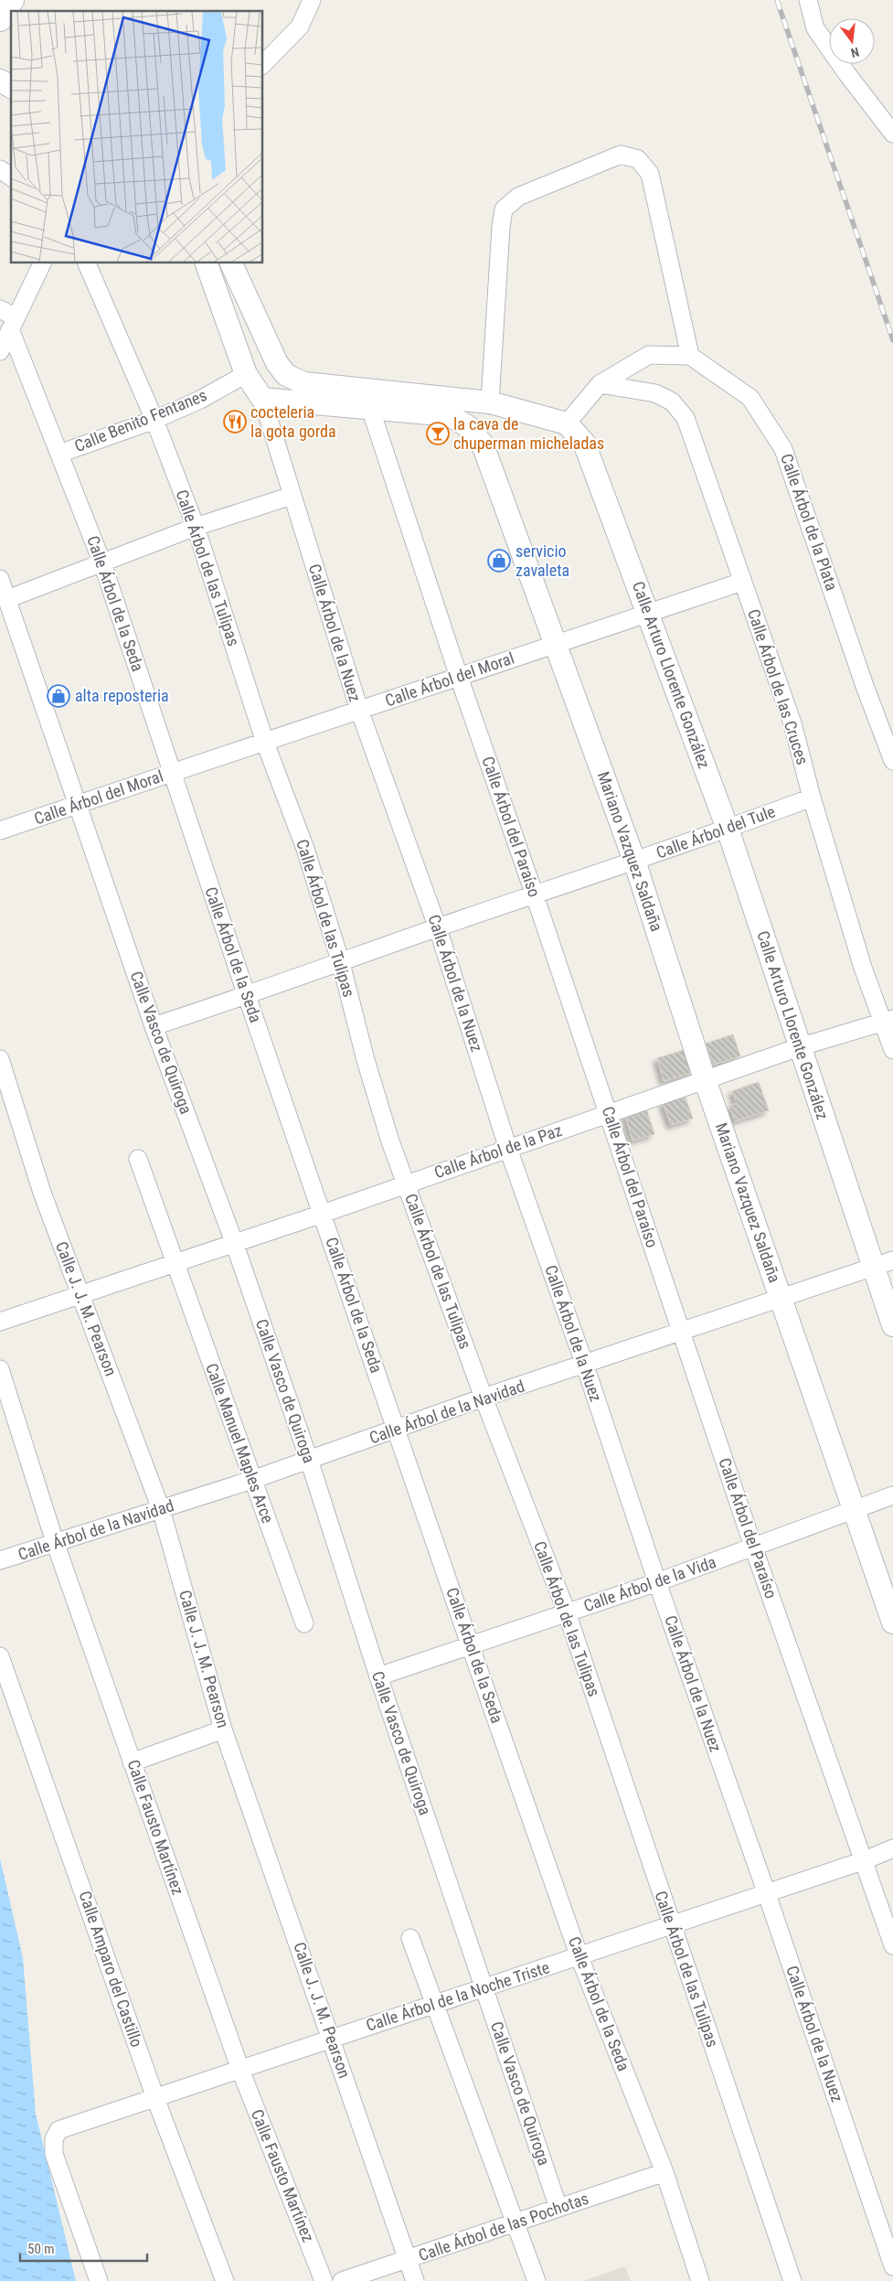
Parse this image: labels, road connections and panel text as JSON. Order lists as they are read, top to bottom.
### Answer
{
  "streets": {
    "street": [
      "Calle Benito Fentanes",
      "Calle Árbol de la Plata",
      "Calle Árbol de las Tulipas",
      "Calle Árbol de la Seda",
      "Calle Árbol de la Nuez",
      "Calle Arturo Llorente González",
      "Calle Árbol del Moral",
      "Calle Árbol de las Cruces",
      "Calle Árbol del Paraíso",
      "Calle Árbol del Tule",
      "Mariano Vazquez Saldaña",
      "Calle Vasco de Quiroga",
      "Calle Árbol de la Paz",
      "Calle J. J. M. Pearson",
      "Calle Árbol de la Navidad",
      "Calle Manuel Maples Arce",
      "Calle Árbol de la Vida",
      "Calle Fausto Martínez",
      "Calle Amparo del Castillo",
      "Calle Árbol de la Noche Triste",
      "Calle Árbol de las Pochotas"
    ]
  },
  "crossings": [
    ["Calle Benito Fentanes", "Calle Árbol de las Tulipas"],
    ["Calle Benito Fentanes", "Calle Árbol de la Seda"],
    ["Calle Árbol de las Tulipas", "Calle Árbol del Moral"],
    ["Calle Árbol de las Tulipas", "Calle Árbol del Tule"],
    ["Calle Árbol de las Tulipas", "Calle Árbol de la Paz"],
    ["Calle Árbol de las Tulipas", "Calle Árbol de la Navidad"],
    ["Calle Árbol de las Tulipas", "Calle Árbol de la Vida"],
    ["Calle Árbol de las Tulipas", "Calle Árbol de la Noche Triste"],
    ["Calle Árbol de la Seda", "Calle Árbol del Moral"],
    ["Calle Árbol de la Seda", "Calle Árbol del Tule"],
    ["Calle Árbol de la Seda", "Calle Árbol de la Paz"],
    ["Calle Árbol de la Seda", "Calle Árbol de la Navidad"],
    ["Calle Árbol de la Seda", "Calle Árbol de la Vida"],
    ["Calle Árbol de la Seda", "Calle Árbol de la Noche Triste"],
    ["Calle Árbol de la Seda", "Calle Árbol de las Pochotas"],
    ["Calle Árbol de la Nuez", "Calle Árbol del Moral"],
    ["Calle Árbol de la Nuez", "Calle Árbol del Tule"],
    ["Calle Árbol de la Nuez", "Mariano Vazquez Saldaña"],
    ["Calle Árbol de la Nuez", "Calle Árbol de la Paz"],
    ["Calle Árbol de la Nuez", "Calle Árbol de la Navidad"],
    ["Calle Árbol de la Nuez", "Calle Árbol de la Vida"],
    ["Calle Árbol de la Nuez", "Calle Árbol de la Noche Triste"],
    ["Calle Arturo Llorente González", "Calle Árbol del Moral"],
    ["Calle Arturo Llorente González", "Calle Árbol del Tule"],
    ["Calle Arturo Llorente González", "Calle Árbol de la Paz"],
    ["Calle Arturo Llorente González", "Calle Árbol de la Navidad"],
    ["Calle Árbol del Moral", "Calle Árbol de las Cruces"],
    ["Calle Árbol del Moral", "Calle Árbol del Paraíso"],
    ["Calle Árbol del Moral", "Mariano Vazquez Saldaña"],
    ["Calle Árbol del Moral", "Calle Vasco de Quiroga"],
    ["Calle Árbol de las Cruces", "Calle Árbol del Tule"],
    ["Calle Árbol de las Cruces", "Calle Árbol de la Paz"],
    ["Calle Árbol del Paraíso", "Calle Árbol del Tule"],
    ["Calle Árbol del Paraíso", "Mariano Vazquez Saldaña"],
    ["Calle Árbol del Paraíso", "Calle Árbol de la Paz"],
    ["Calle Árbol del Paraíso", "Calle Árbol de la Navidad"],
    ["Calle Árbol del Paraíso", "Calle Árbol de la Vida"],
    ["Calle Árbol del Paraíso", "Calle Árbol de la Noche Triste"],
    ["Calle Árbol del Tule", "Mariano Vazquez Saldaña"],
    ["Calle Árbol del Tule", "Calle Vasco de Quiroga"],
    ["Mariano Vazquez Saldaña", "Calle Árbol de la Paz"],
    ["Mariano Vazquez Saldaña", "Calle Árbol de la Navidad"],
    ["Mariano Vazquez Saldaña", "Calle Árbol de la Vida"],
    ["Calle Vasco de Quiroga", "Calle Árbol de la Paz"],
    ["Calle Vasco de Quiroga", "Calle Árbol de la Navidad"],
    ["Calle Vasco de Quiroga", "Calle Árbol de la Vida"],
    ["Calle Vasco de Quiroga", "Calle Árbol de la Noche Triste"],
    ["Calle Vasco de Quiroga", "Calle Árbol de las Pochotas"],
    ["Calle Árbol de la Paz", "Calle J. J. M. Pearson"],
    ["Calle Árbol de la Paz", "Calle Manuel Maples Arce"],
    ["Calle J. J. M. Pearson", "Calle Árbol de la Navidad"],
    ["Calle J. J. M. Pearson", "Calle Árbol de la Noche Triste"],
    ["Calle J. J. M. Pearson", "Calle Árbol de las Pochotas"],
    ["Calle Árbol de la Navidad", "Calle Manuel Maples Arce"],
    ["Calle Árbol de la Navidad", "Calle Fausto Martínez"],
    ["Calle Fausto Martínez", "Calle Árbol de la Noche Triste"],
    ["Calle Amparo del Castillo", "Calle Árbol de la Noche Triste"]
  ],
  "places": {
    "restaurant": ["cocteleria la gota gorda"],
    "bar": ["la cava de chuperman micheladas"],
    "shop": ["servicio zavaleta", "alta reposteria"]
  },
  "scale_bar": "50 m",
  "north": "bottom"
}
